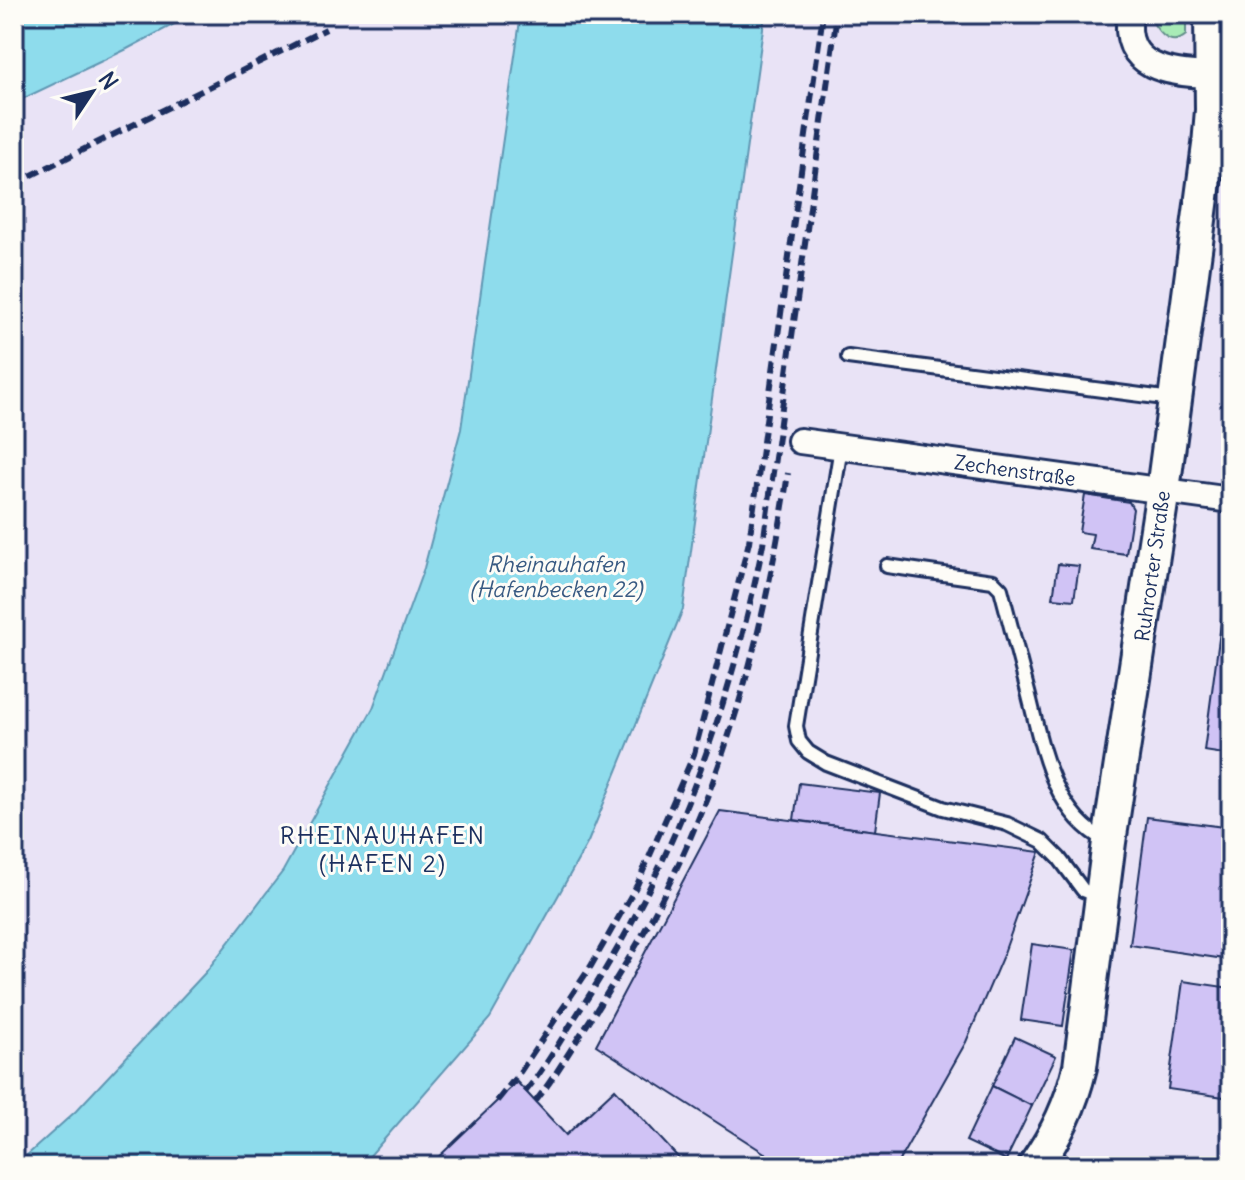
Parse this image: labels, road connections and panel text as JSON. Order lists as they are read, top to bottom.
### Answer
{
  "streets": {
    "street": ["Zechenstraße", "Ruhrorter Straße"]
  },
  "crossings": [
    ["Zechenstraße", "Ruhrorter Straße"]
  ],
  "districts": ["RHEINAUHAFEN (HAFEN 2)"],
  "water": ["Rheinauhafen (Hafenbecken 22)"],
  "north": "top right"
}
